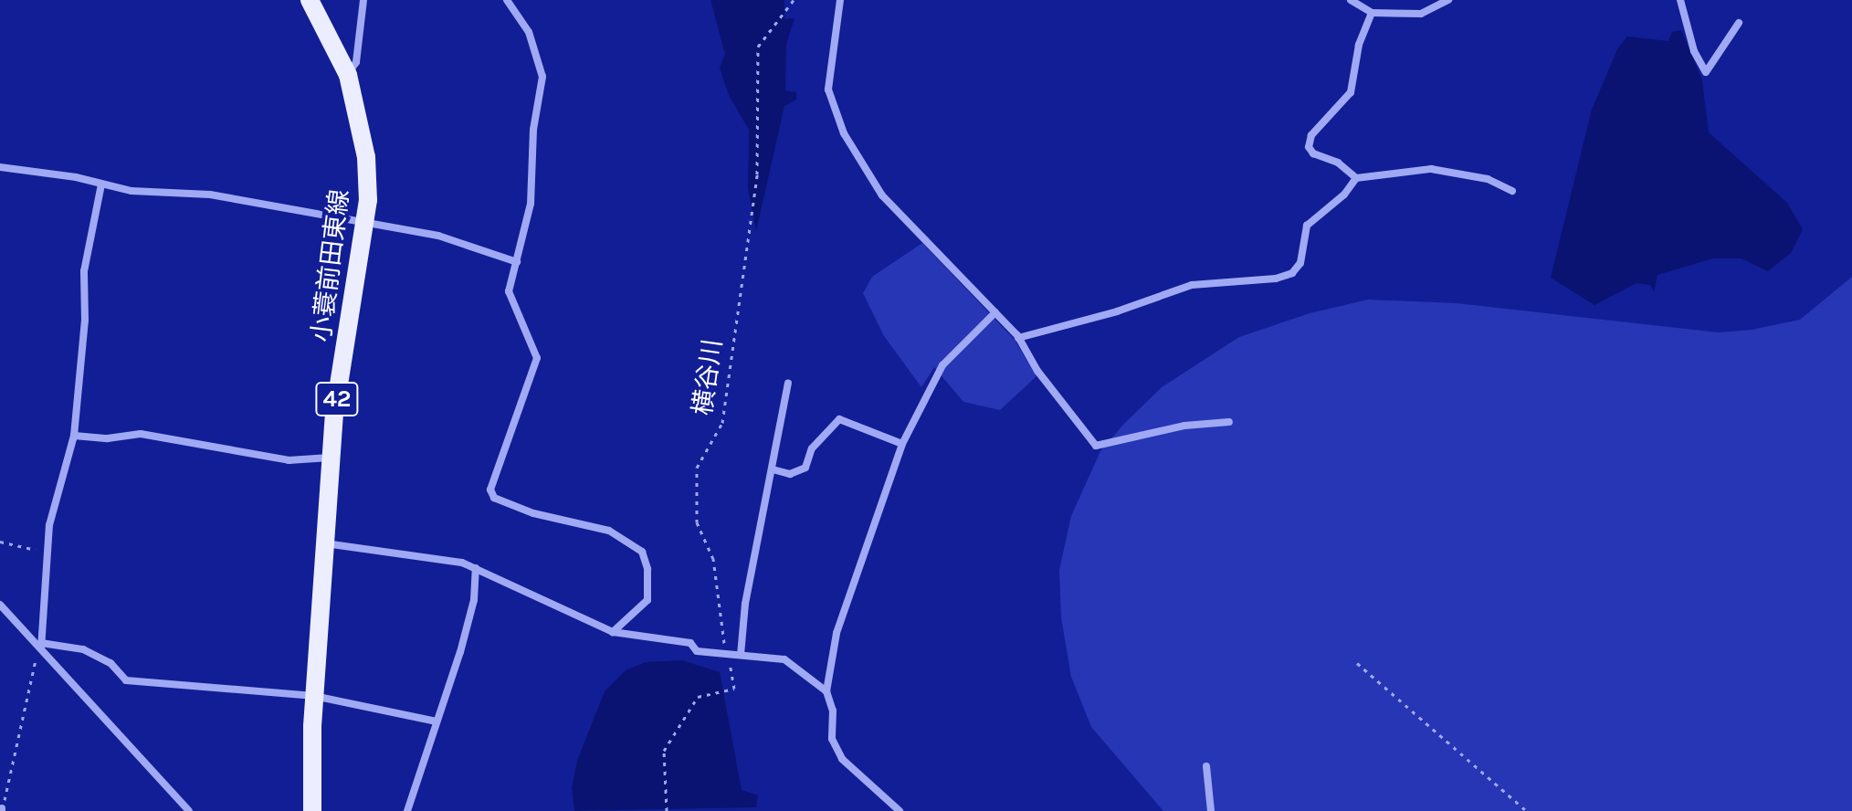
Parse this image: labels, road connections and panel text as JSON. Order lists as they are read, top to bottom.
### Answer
{
  "streets": {
    "main road": ["小蓑前田東線", "42"],
    "path": ["横谷川"]
  }
}
